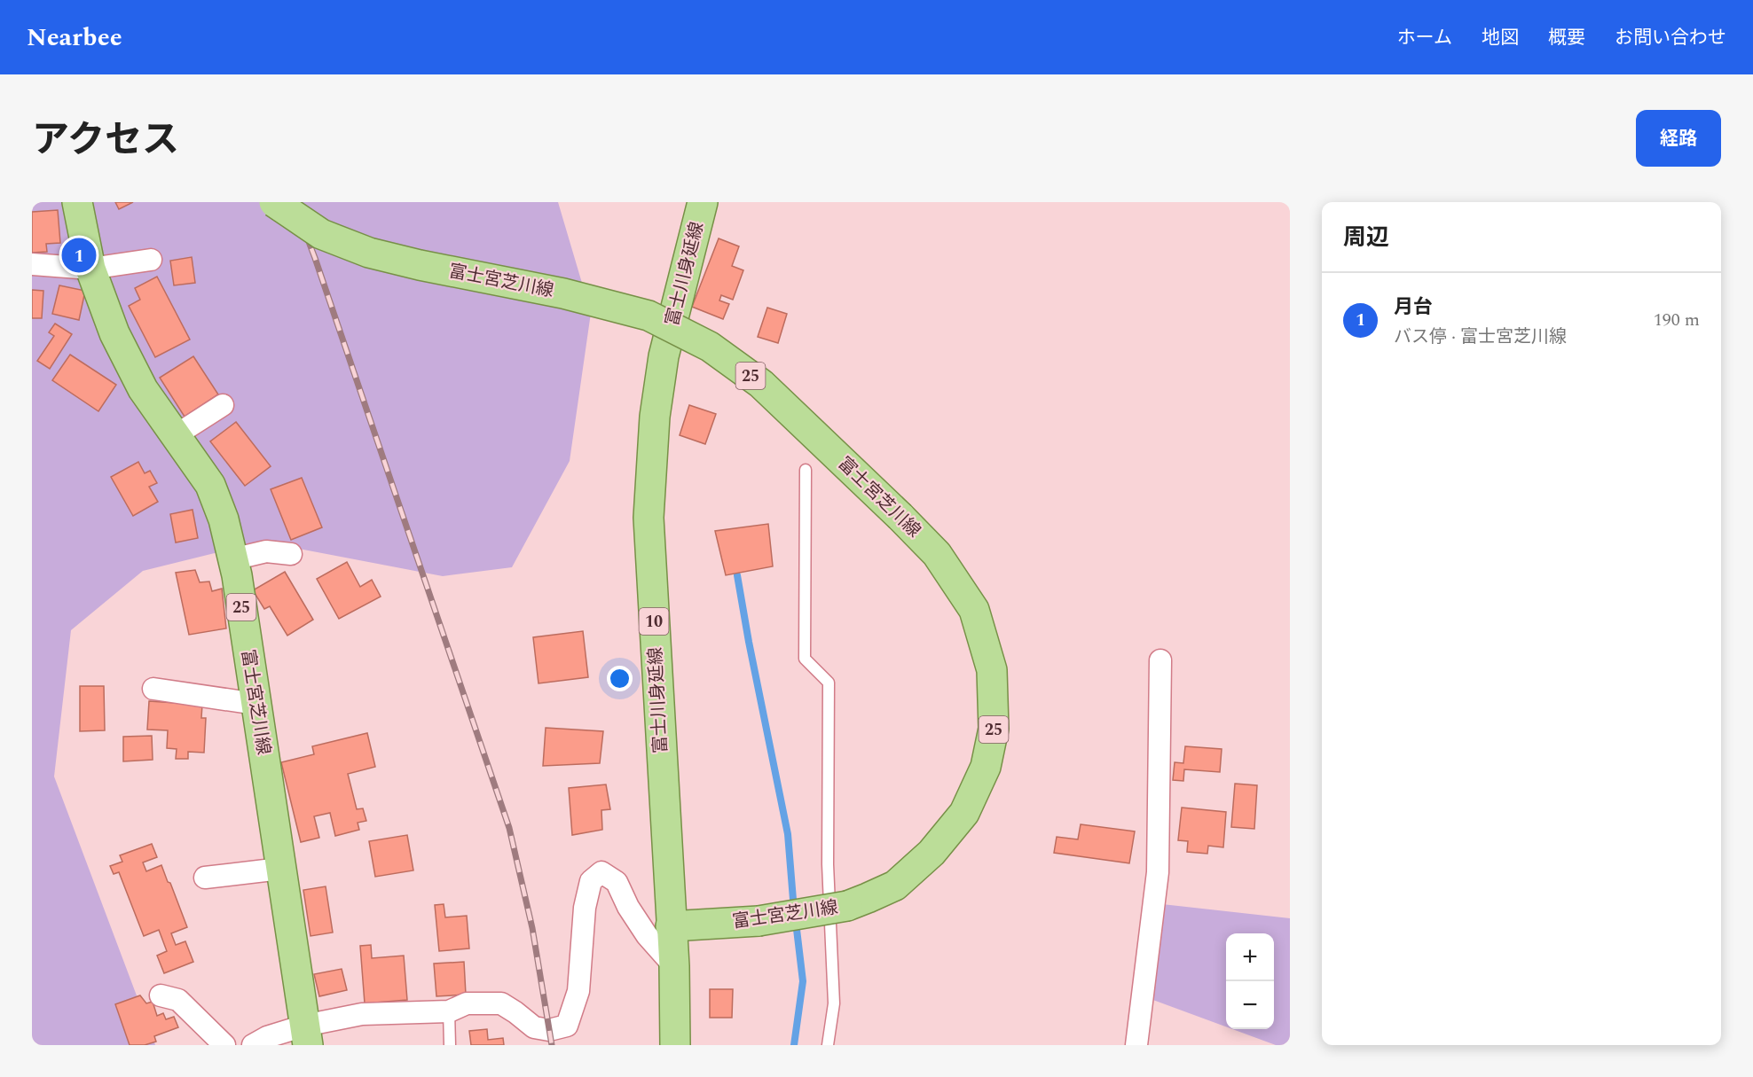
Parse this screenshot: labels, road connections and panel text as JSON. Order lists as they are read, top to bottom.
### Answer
{
  "streets": {
    "main road": [
      "富士川身延線",
      "富士宮芝川線",
      "25",
      "10"
    ]
  },
  "crossings": [
    ["富士川身延線", "富士宮芝川線"]
  ],
  "page": {
    "header": "Nearbee",
    "nav": [
      "ホーム",
      "地図",
      "概要",
      "お問い合わせ"
    ],
    "title": "アクセス",
    "buttons": "経路",
    "heading": "周辺",
    "pins": "1",
    "list": [
      {
        "mark": "1",
        "name": "月台",
        "note": "バス停 · 富士宮芝川線",
        "value": "190 m"
      }
    ],
    "map_buttons": ["+", "−"]
  }
}
